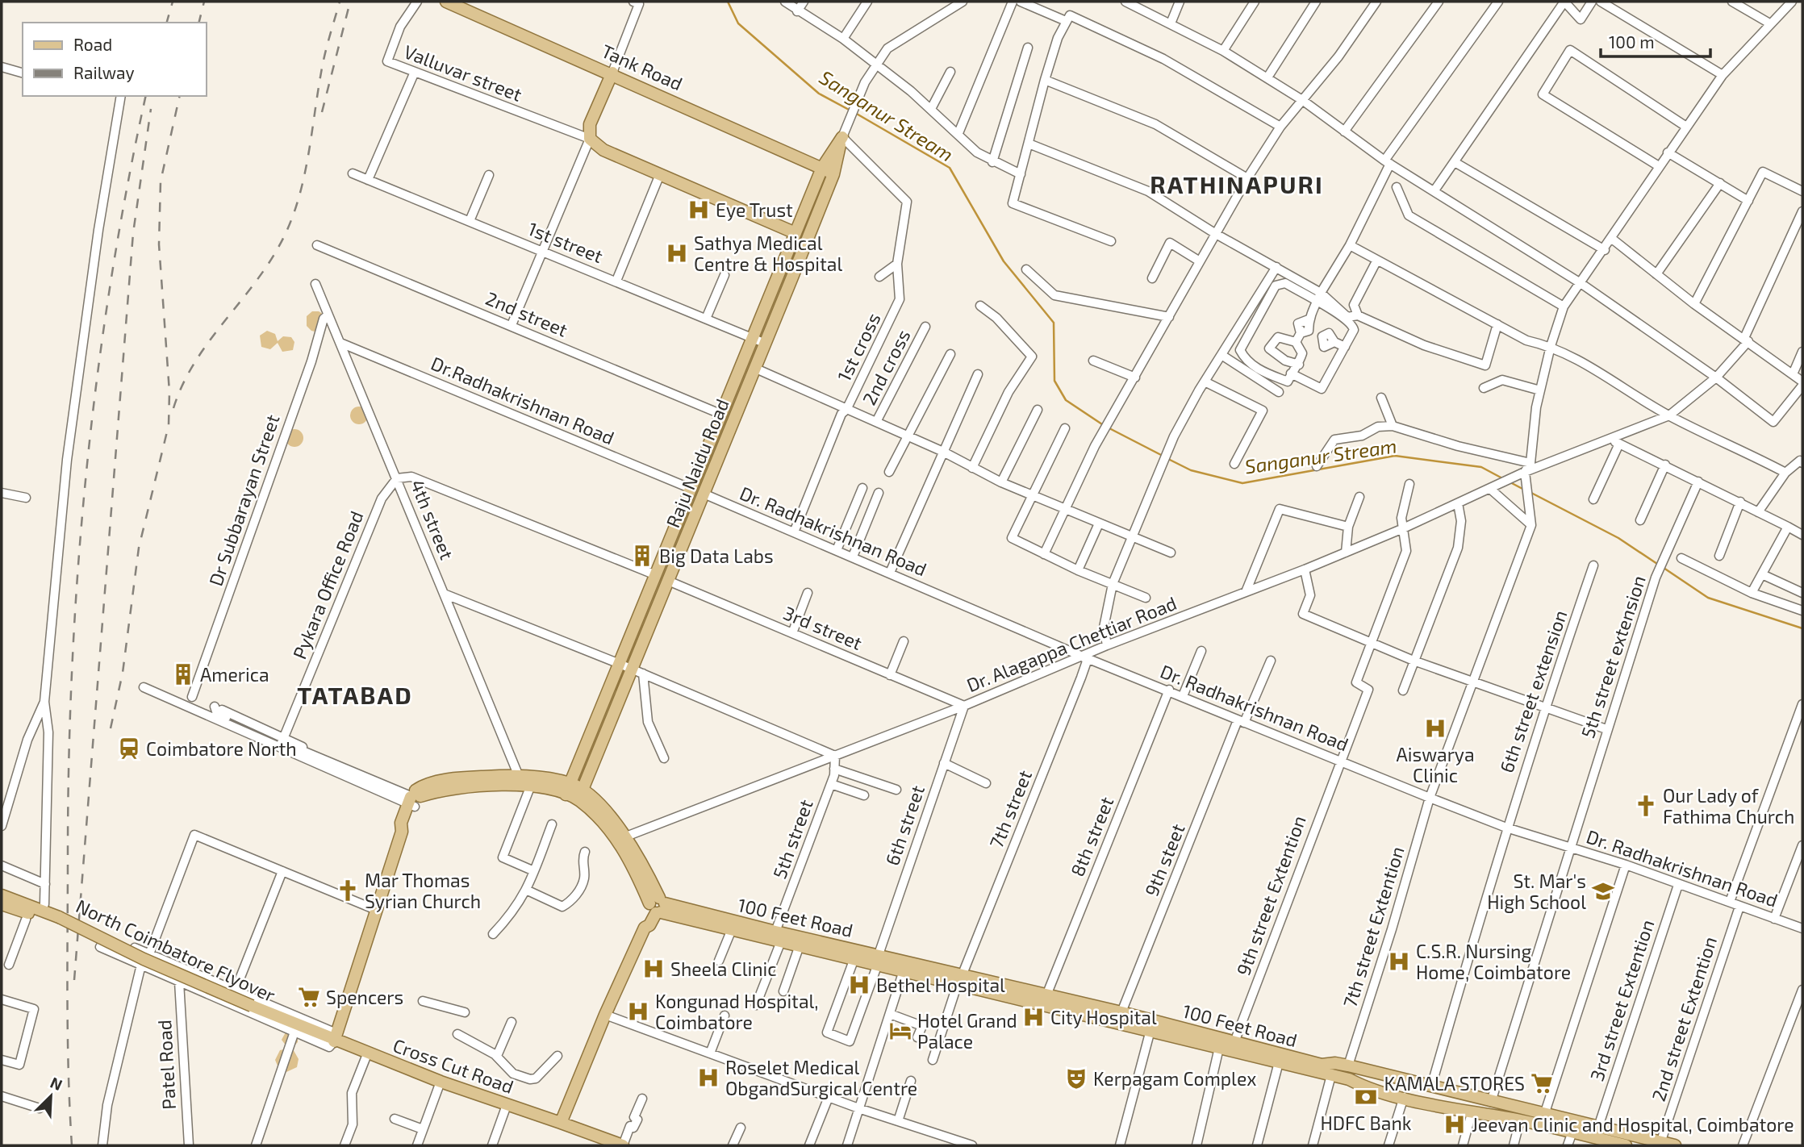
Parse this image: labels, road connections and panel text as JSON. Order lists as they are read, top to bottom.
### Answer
{
  "streets": {
    "main road": [
      "Tank Road",
      "Raju Naidu Road",
      "100 Feet Road",
      "North Coimbatore Flyover",
      "Cross Cut Road"
    ],
    "street": [
      "Valluvar street",
      "1st street",
      "2nd street",
      "1st cross",
      "2nd cross",
      "Dr.Radhakrishnan Road",
      "Dr Subbarayan Street",
      "4th street",
      "Dr. Radhakrishnan Road",
      "Pykara Office Road",
      "3rd street",
      "Dr. Alagappa Chettiar Road",
      "5th street extension",
      "6th street extension",
      "7th street",
      "6th street",
      "8th street",
      "5th street",
      "9th steet",
      "9th street Extention",
      "7th street Extention",
      "3rd street Extention",
      "2nd street Extention",
      "Patel Road"
    ]
  },
  "crossings": [
    ["Tank Road", "Raju Naidu Road"],
    ["1st street", "Raju Naidu Road"],
    ["2nd street", "Raju Naidu Road"],
    ["1st cross", "Dr. Radhakrishnan Road"],
    ["Dr.Radhakrishnan Road", "Raju Naidu Road"],
    ["Dr.Radhakrishnan Road", "4th street"],
    ["Raju Naidu Road", "Dr. Radhakrishnan Road"],
    ["Raju Naidu Road", "3rd street"],
    ["Dr Subbarayan Street", "4th street"],
    ["4th street", "Pykara Office Road"],
    ["Dr. Radhakrishnan Road", "Dr. Alagappa Chettiar Road"],
    ["Dr. Radhakrishnan Road", "5th street extension"],
    ["Dr. Radhakrishnan Road", "6th street extension"],
    ["Dr. Radhakrishnan Road", "7th street"],
    ["Dr. Radhakrishnan Road", "8th street"],
    ["Dr. Radhakrishnan Road", "9th steet"],
    ["Dr. Radhakrishnan Road", "9th street Extention"],
    ["Dr. Radhakrishnan Road", "7th street Extention"],
    ["Dr. Radhakrishnan Road", "3rd street Extention"],
    ["Dr. Radhakrishnan Road", "2nd street Extention"],
    ["3rd street", "Dr. Alagappa Chettiar Road"],
    ["3rd street", "6th street"],
    ["Dr. Alagappa Chettiar Road", "7th street"],
    ["Dr. Alagappa Chettiar Road", "6th street"],
    ["Dr. Alagappa Chettiar Road", "5th street"],
    ["5th street extension", "100 Feet Road"],
    ["6th street extension", "100 Feet Road"],
    ["7th street", "100 Feet Road"],
    ["6th street", "100 Feet Road"],
    ["8th street", "100 Feet Road"],
    ["5th street", "100 Feet Road"],
    ["9th steet", "100 Feet Road"],
    ["9th street Extention", "100 Feet Road"],
    ["100 Feet Road", "7th street Extention"],
    ["100 Feet Road", "3rd street Extention"],
    ["100 Feet Road", "2nd street Extention"],
    ["North Coimbatore Flyover", "Cross Cut Road"]
  ],
  "districts": ["RATHINAPURI", "TATABAD"],
  "water": ["Sanganur Stream"],
  "places": {
    "hospital": [
      "Eye Trust",
      "Sathya Medical Centre & Hospital",
      "Aiswarya Clinic",
      "C.S.R. Nursing Home, Coimbatore",
      "Sheela Clinic",
      "Bethel Hospital",
      "Kongunad Hospital, Coimbatore",
      "City Hospital",
      "Roselet Medical ObgandSurgical Centre",
      "Jeevan Clinic and Hospital, Coimbatore"
    ],
    "building": ["Big Data Labs", "America"],
    "station": ["Coimbatore North"],
    "church": ["Our Lady of Fathima Church", "Mar Thomas Syrian Church"],
    "school or university": ["St. Mar's High School"],
    "supermarket": ["Spencers", "KAMALA STORES"],
    "hotel": ["Hotel Grand Palace"],
    "theatre": ["Kerpagam Complex"],
    "bank": ["HDFC Bank"]
  },
  "legend": ["Road", "Railway"],
  "scale_bar": "100 m",
  "north": "top right"
}
